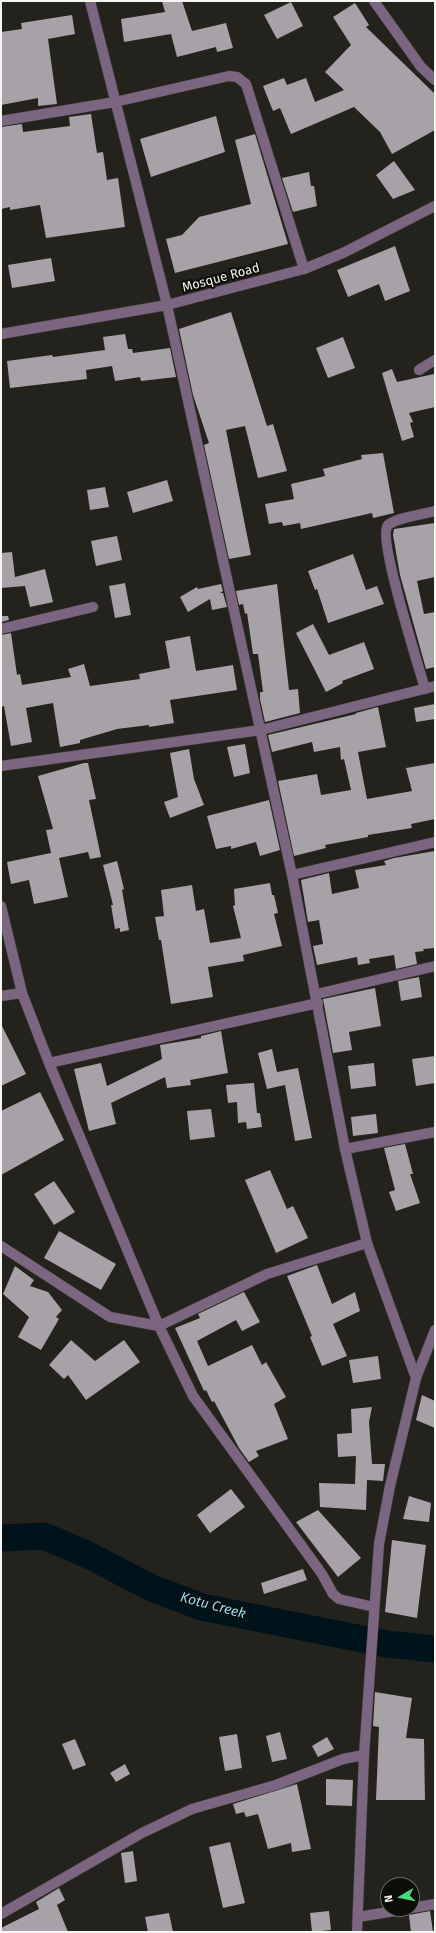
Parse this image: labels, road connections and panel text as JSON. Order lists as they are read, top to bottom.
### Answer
{
  "streets": {
    "street": ["Mosque Road"]
  },
  "water": ["Kotu Creek"],
  "north": "left"
}
